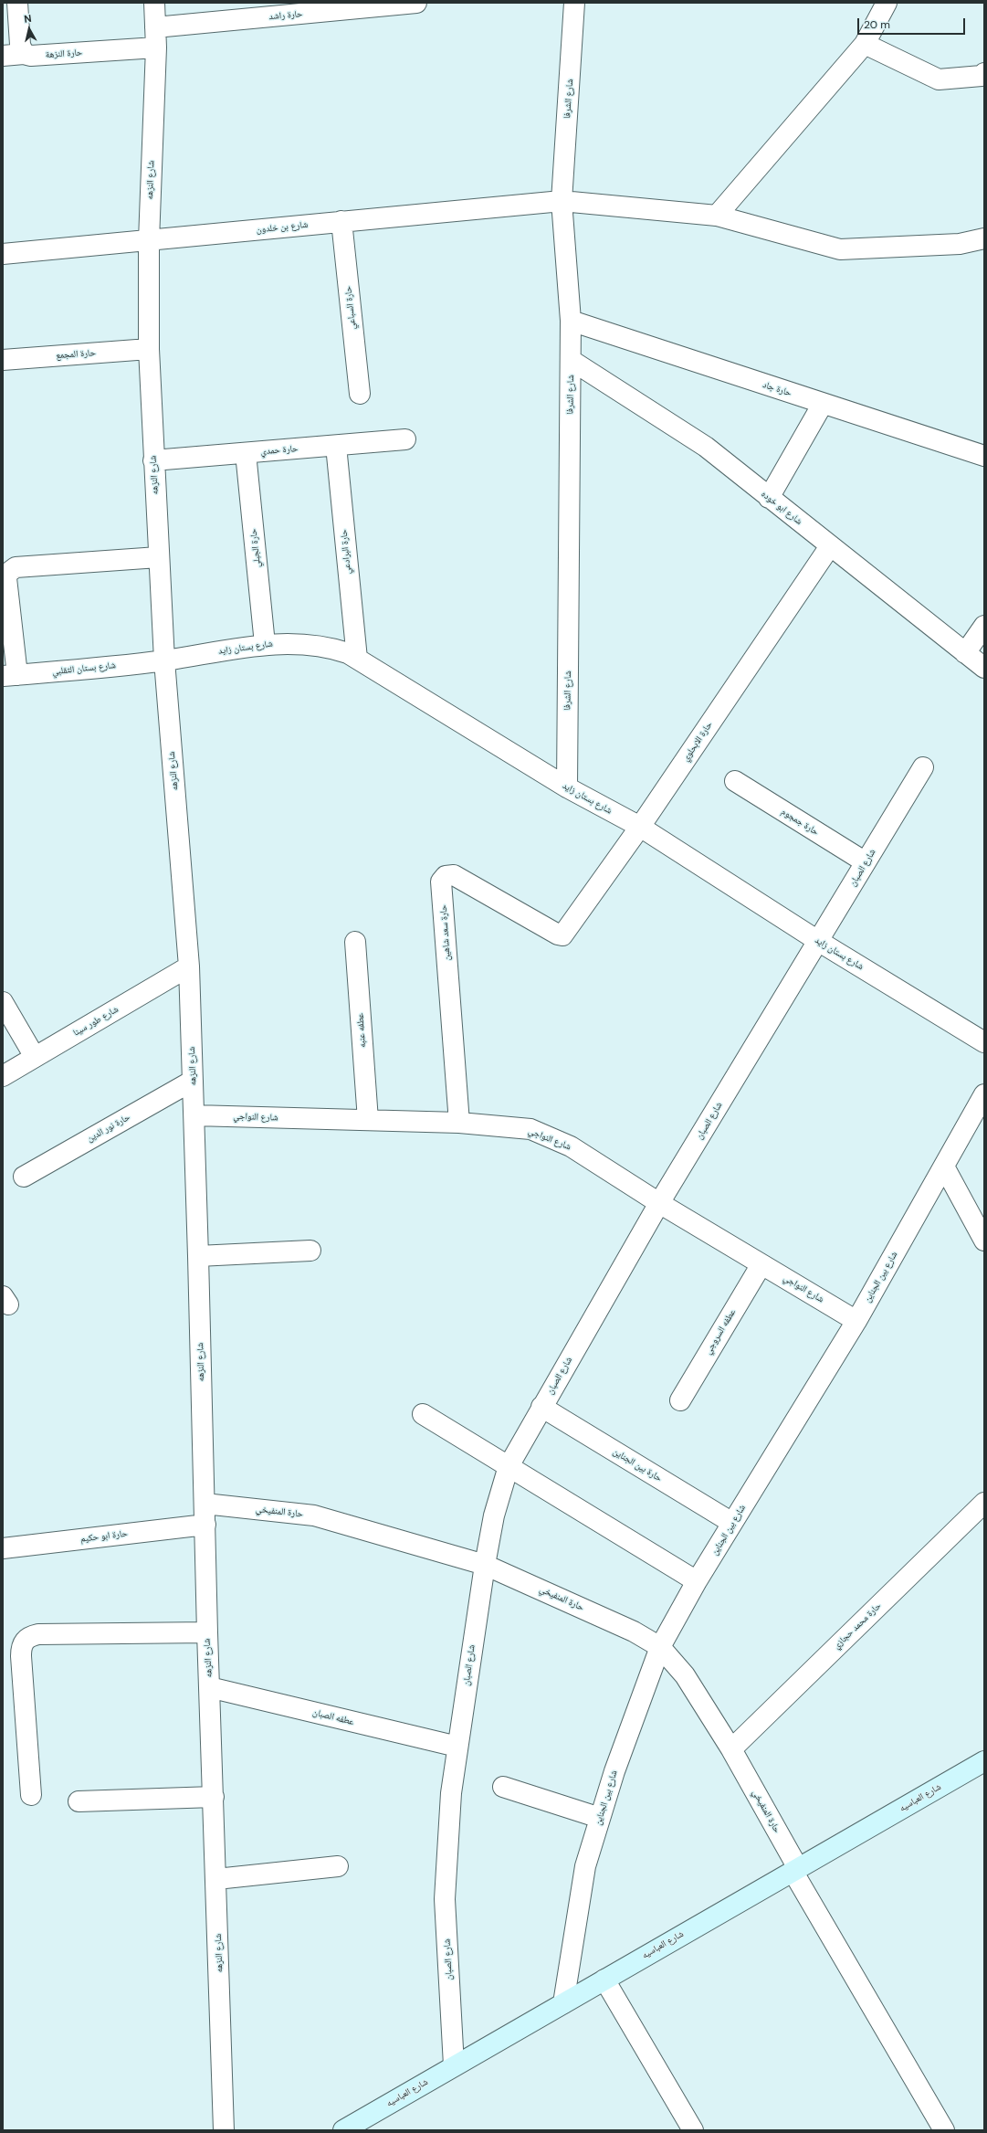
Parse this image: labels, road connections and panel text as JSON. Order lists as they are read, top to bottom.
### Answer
{
  "streets": {
    "main road": ["شارع العباسيه"],
    "street": [
      "حارة راشد",
      "حارة النزهة",
      "شارع الشرفا",
      "شارع النزهه",
      "شارع بن خلدون",
      "حارة السباعي",
      "حارة المجمع",
      "حارة جاد",
      "حارة حمدي",
      "شارع ابو خوده",
      "حارة الجبلي",
      "حارة البرادعي",
      "شارع بستان زايد",
      "شارع بستان الثقلبي",
      "حارة الابحلوي",
      "حارة جمجوم",
      "شارع الصبان",
      "حارة سعد شاهين",
      "شارع طور سينا",
      "عطفه عنبه",
      "شارع النواجي",
      "حارة نور الدين",
      "شارع بين الجناين",
      "عطفه السروجي",
      "حارة بين الجناين",
      "حارة المنفيخي",
      "حارة ابو حكيم",
      "حارة محمد حجازي",
      "عطفه الصبان"
    ]
  },
  "crossings": [
    ["حارة راشد", "شارع النزهه"],
    ["حارة النزهة", "شارع النزهه"],
    ["شارع الشرفا", "شارع بن خلدون"],
    ["شارع الشرفا", "حارة جاد"],
    ["شارع الشرفا", "شارع ابو خوده"],
    ["شارع الشرفا", "شارع بستان زايد"],
    ["شارع النزهه", "شارع بن خلدون"],
    ["شارع النزهه", "حارة المجمع"],
    ["شارع النزهه", "حارة حمدي"],
    ["شارع النزهه", "شارع بستان زايد"],
    ["شارع النزهه", "شارع بستان الثقلبي"],
    ["شارع النزهه", "شارع طور سينا"],
    ["شارع النزهه", "شارع النواجي"],
    ["شارع النزهه", "حارة نور الدين"],
    ["شارع النزهه", "حارة المنفيخي"],
    ["شارع النزهه", "حارة ابو حكيم"],
    ["شارع النزهه", "عطفه الصبان"],
    ["شارع بن خلدون", "حارة السباعي"],
    ["حارة حمدي", "حارة الجبلي"],
    ["حارة حمدي", "حارة البرادعي"],
    ["شارع ابو خوده", "حارة الابحلوي"],
    ["حارة الجبلي", "شارع بستان زايد"],
    ["حارة البرادعي", "شارع بستان زايد"],
    ["شارع بستان زايد", "شارع بستان الثقلبي"],
    ["شارع بستان زايد", "حارة الابحلوي"],
    ["شارع بستان زايد", "شارع الصبان"],
    ["حارة الابحلوي", "حارة سعد شاهين"],
    ["حارة جمجوم", "شارع الصبان"],
    ["شارع الصبان", "شارع النواجي"],
    ["شارع الصبان", "حارة بين الجناين"],
    ["شارع الصبان", "حارة المنفيخي"],
    ["شارع الصبان", "عطفه الصبان"],
    ["شارع الصبان", "شارع العباسيه"],
    ["حارة سعد شاهين", "شارع النواجي"],
    ["عطفه عنبه", "شارع النواجي"],
    ["شارع النواجي", "شارع بين الجناين"],
    ["شارع النواجي", "عطفه السروجي"],
    ["شارع بين الجناين", "حارة بين الجناين"],
    ["شارع بين الجناين", "حارة المنفيخي"],
    ["شارع بين الجناين", "شارع العباسيه"],
    ["حارة المنفيخي", "حارة محمد حجازي"],
    ["حارة المنفيخي", "شارع العباسيه"]
  ],
  "scale_bar": "20 m",
  "north": "top"
}
